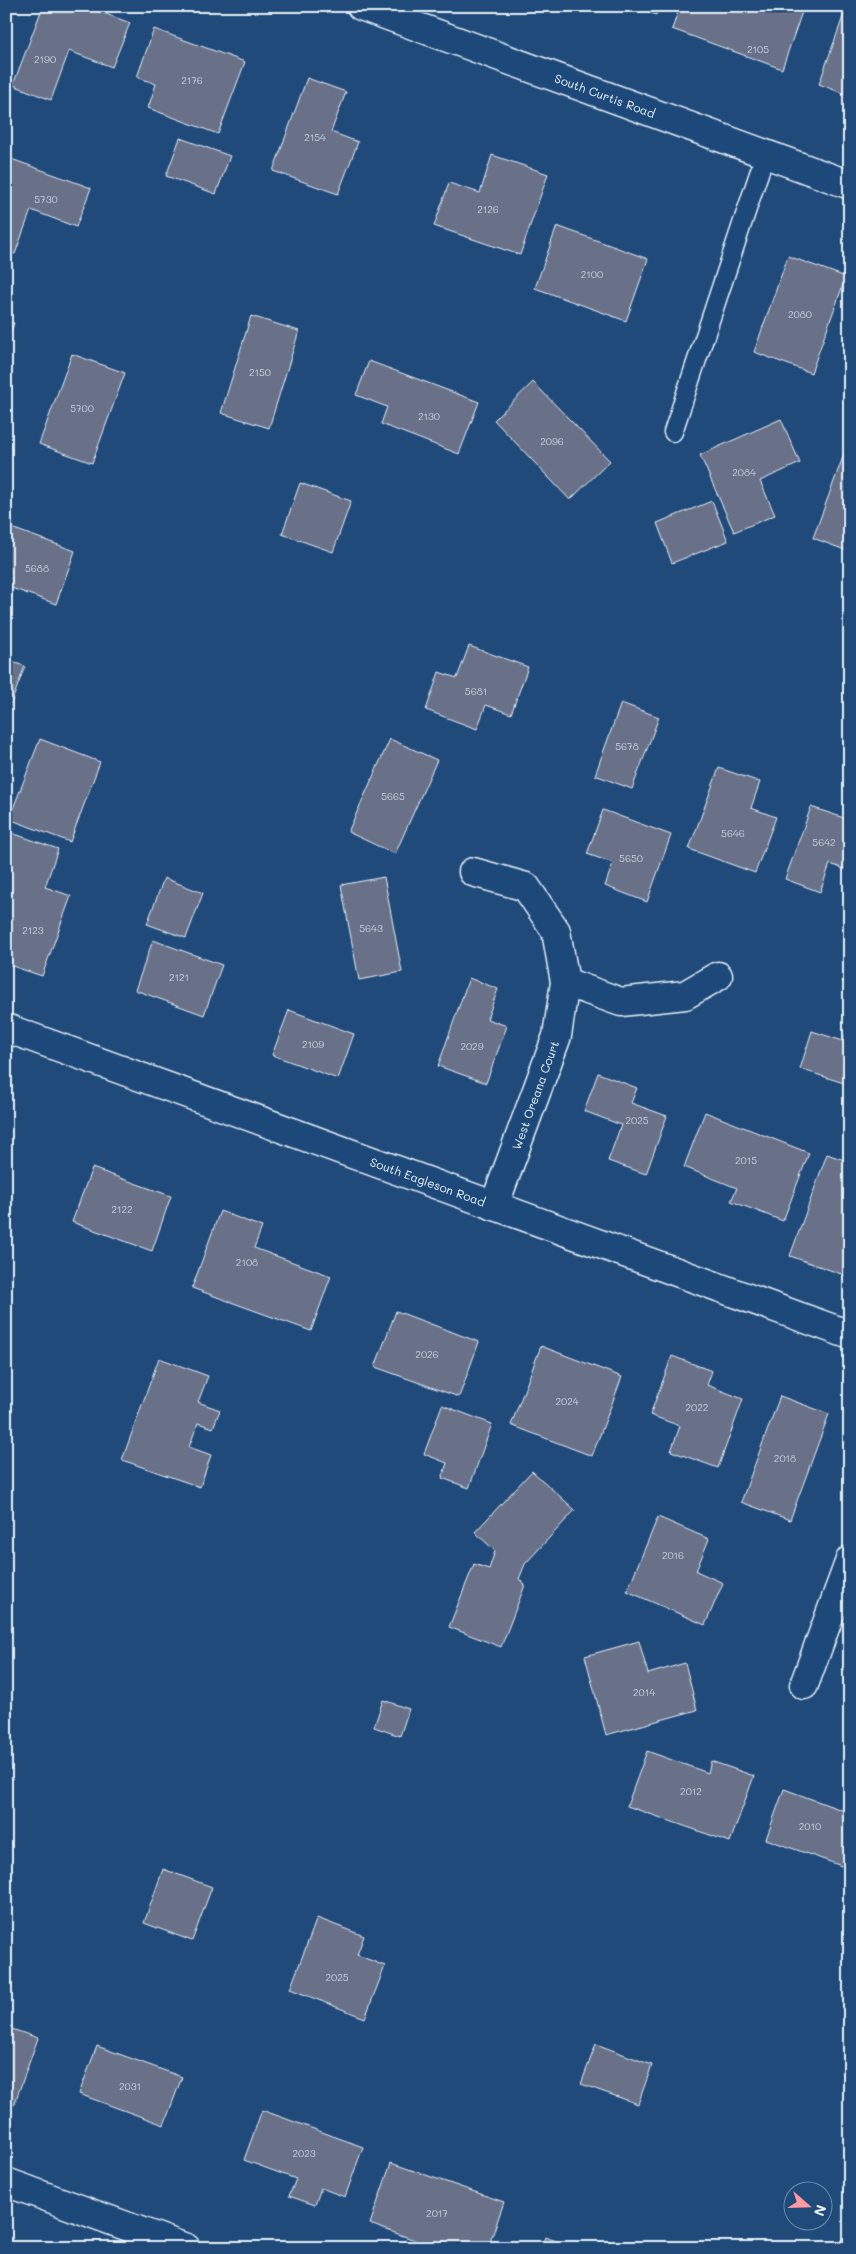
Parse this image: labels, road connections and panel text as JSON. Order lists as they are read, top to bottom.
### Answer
{
  "streets": {
    "street": ["South Curtis Road", "West Oreana Court", "South Eagleson Road"]
  },
  "crossings": [
    ["West Oreana Court", "South Eagleson Road"]
  ],
  "house_numbers": [
    "2105",
    "2190",
    "2176",
    "2154",
    "5730",
    "2126",
    "2100",
    "2080",
    "2150",
    "5700",
    "2130",
    "2096",
    "2084",
    "5688",
    "5681",
    "5678",
    "5665",
    "5646",
    "5642",
    "5650",
    "5643",
    "2123",
    "2121",
    "2109",
    "2029",
    "2025",
    "2015",
    "2122",
    "2108",
    "2026",
    "2024",
    "2022",
    "2018",
    "2016",
    "2014",
    "2012",
    "2010",
    "2025",
    "2031",
    "2023",
    "2017"
  ],
  "north": "right"
}
